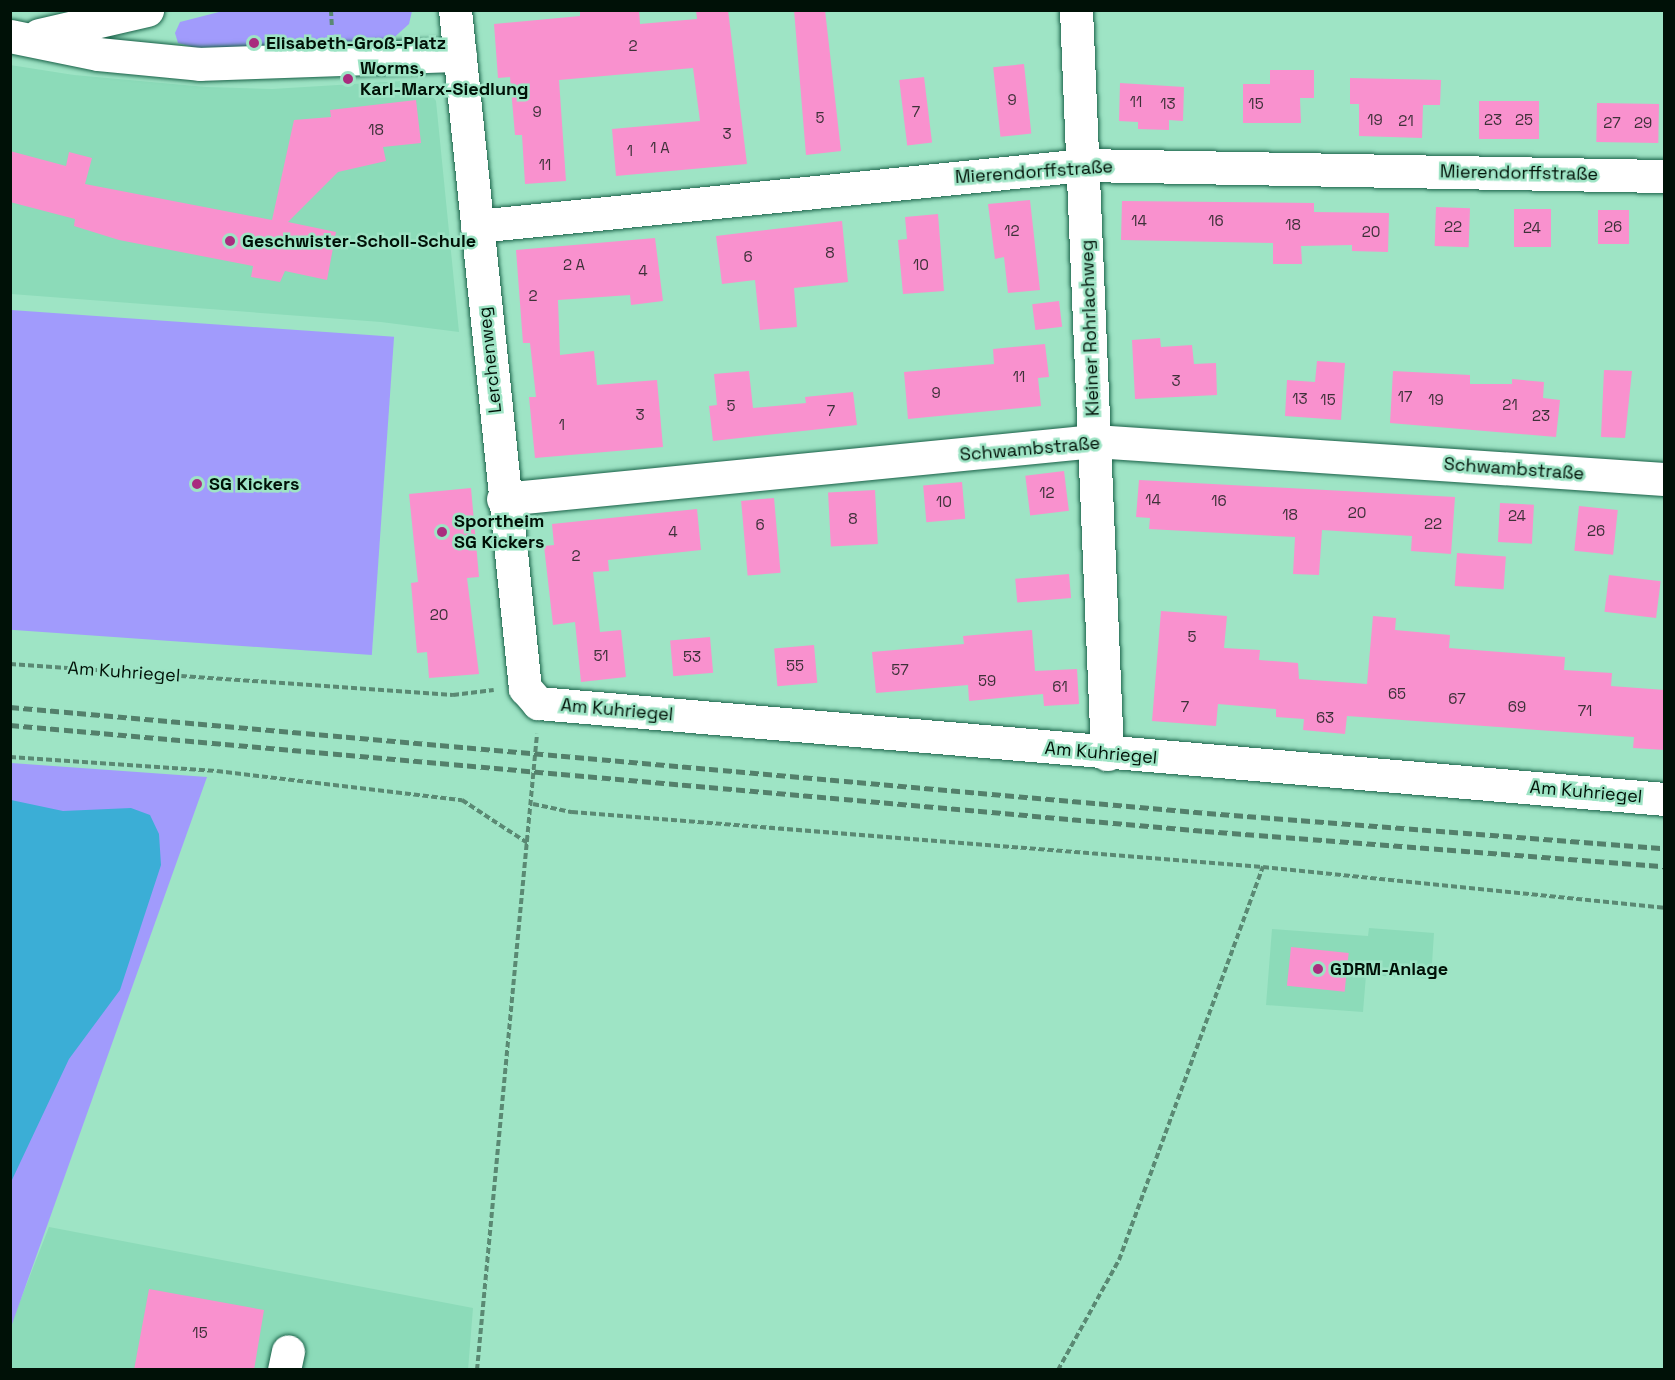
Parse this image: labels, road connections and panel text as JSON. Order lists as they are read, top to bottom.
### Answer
{
  "streets": {
    "street": [
      "Mierendorffstraße",
      "Kleiner Rohrlachweg",
      "Lerchenweg",
      "Schwambstraße",
      "Am Kuhriegel"
    ]
  },
  "crossings": [
    ["Mierendorffstraße", "Kleiner Rohrlachweg"],
    ["Mierendorffstraße", "Lerchenweg"],
    ["Kleiner Rohrlachweg", "Schwambstraße"],
    ["Kleiner Rohrlachweg", "Am Kuhriegel"],
    ["Lerchenweg", "Schwambstraße"],
    ["Lerchenweg", "Am Kuhriegel"]
  ],
  "places": [
    "Elisabeth-Groß-Platz",
    "Worms, Karl-Marx-Siedlung",
    "Geschwister-Scholl-Schule",
    "SG Kickers",
    "Sportheim SG Kickers",
    "GDRM-Anlage"
  ],
  "house_numbers": [
    "2",
    "9",
    "11",
    "13",
    "15",
    "9",
    "7",
    "5",
    "19",
    "23",
    "25",
    "21",
    "27",
    "29",
    "18",
    "3",
    "1 A",
    "1",
    "11",
    "14",
    "16",
    "18",
    "22",
    "26",
    "24",
    "12",
    "20",
    "8",
    "6",
    "2 A",
    "10",
    "4",
    "2",
    "11",
    "3",
    "9",
    "17",
    "13",
    "15",
    "19",
    "21",
    "5",
    "7",
    "3",
    "23",
    "1",
    "12",
    "14",
    "16",
    "10",
    "20",
    "18",
    "24",
    "8",
    "22",
    "6",
    "26",
    "4",
    "2",
    "20",
    "5",
    "51",
    "53",
    "55",
    "57",
    "59",
    "61",
    "65",
    "67",
    "7",
    "69",
    "71",
    "63",
    "15"
  ]
}
